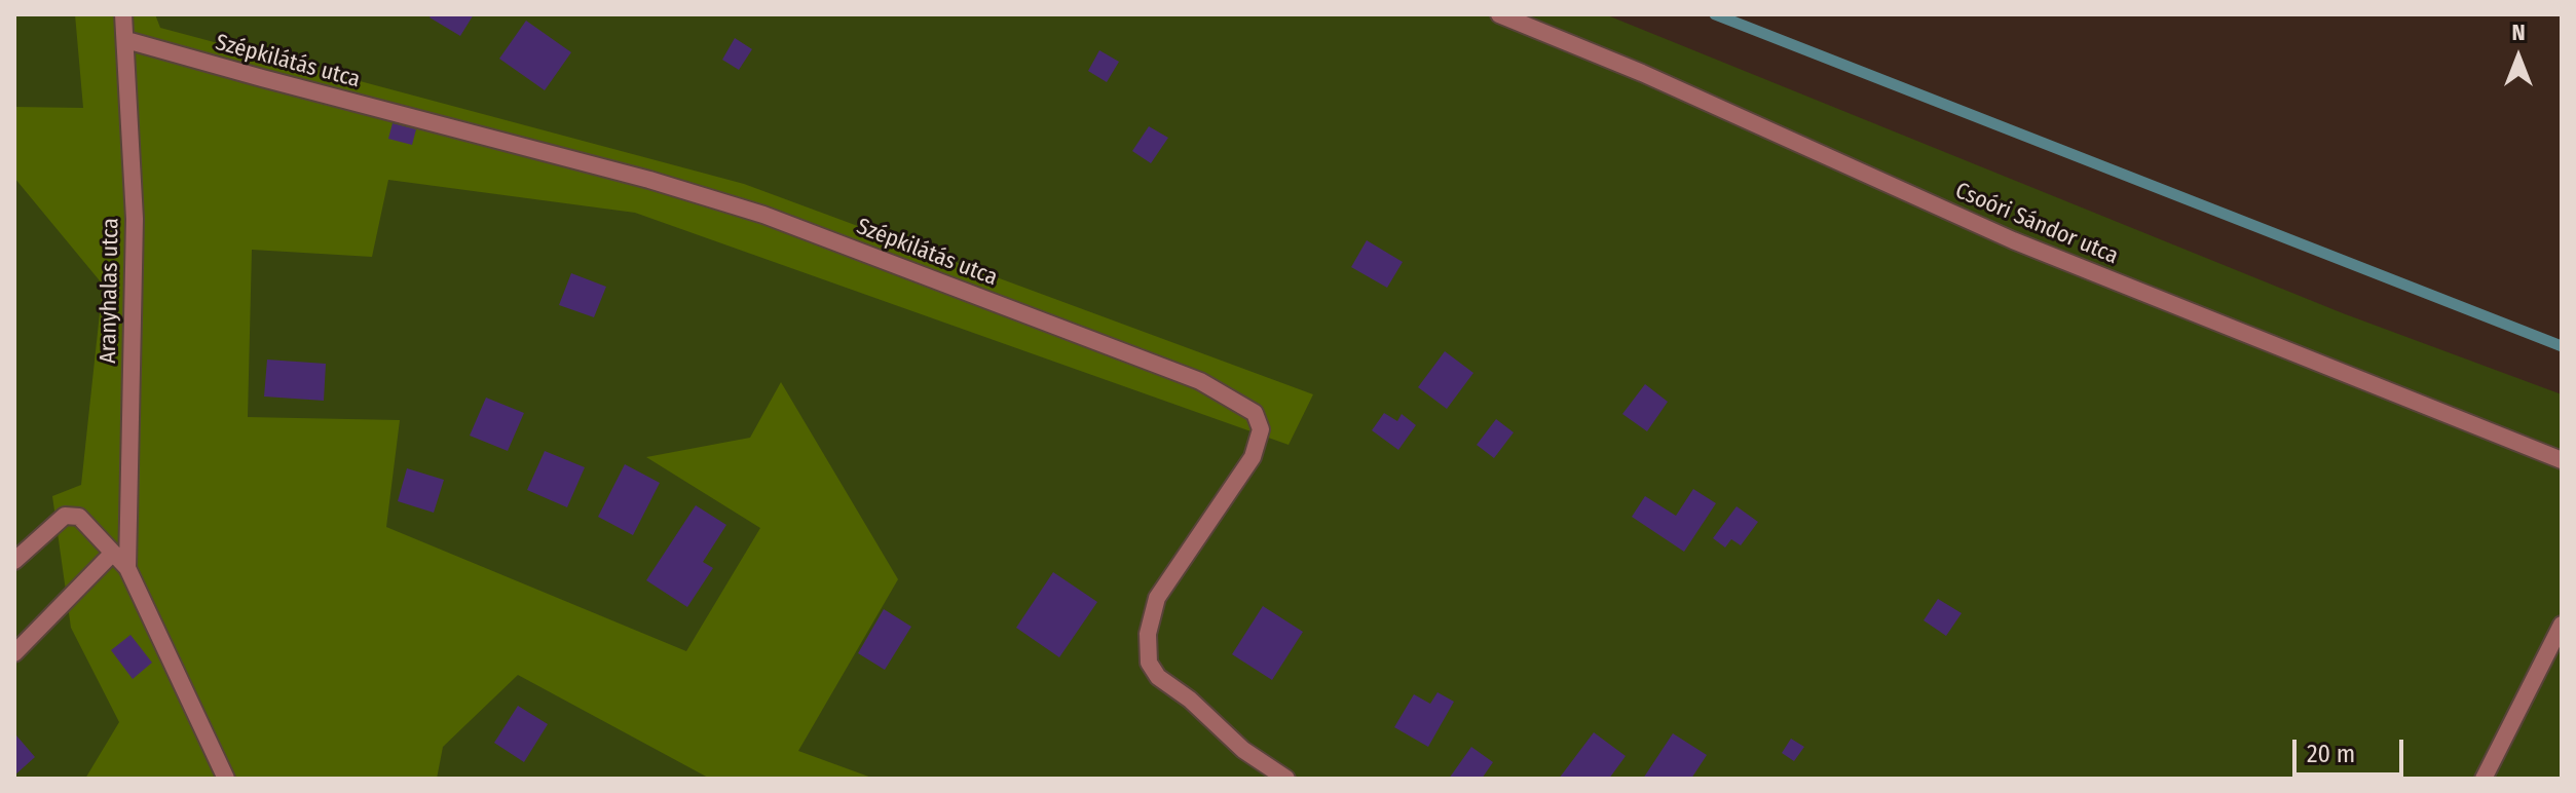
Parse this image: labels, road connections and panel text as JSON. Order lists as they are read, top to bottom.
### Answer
{
  "streets": {
    "street": ["Szépkilátás utca", "Csoóri Sándor utca", "Aranyhalas utca"]
  },
  "crossings": [
    ["Szépkilátás utca", "Aranyhalas utca"]
  ],
  "scale_bar": "20 m",
  "north": "top"
}
